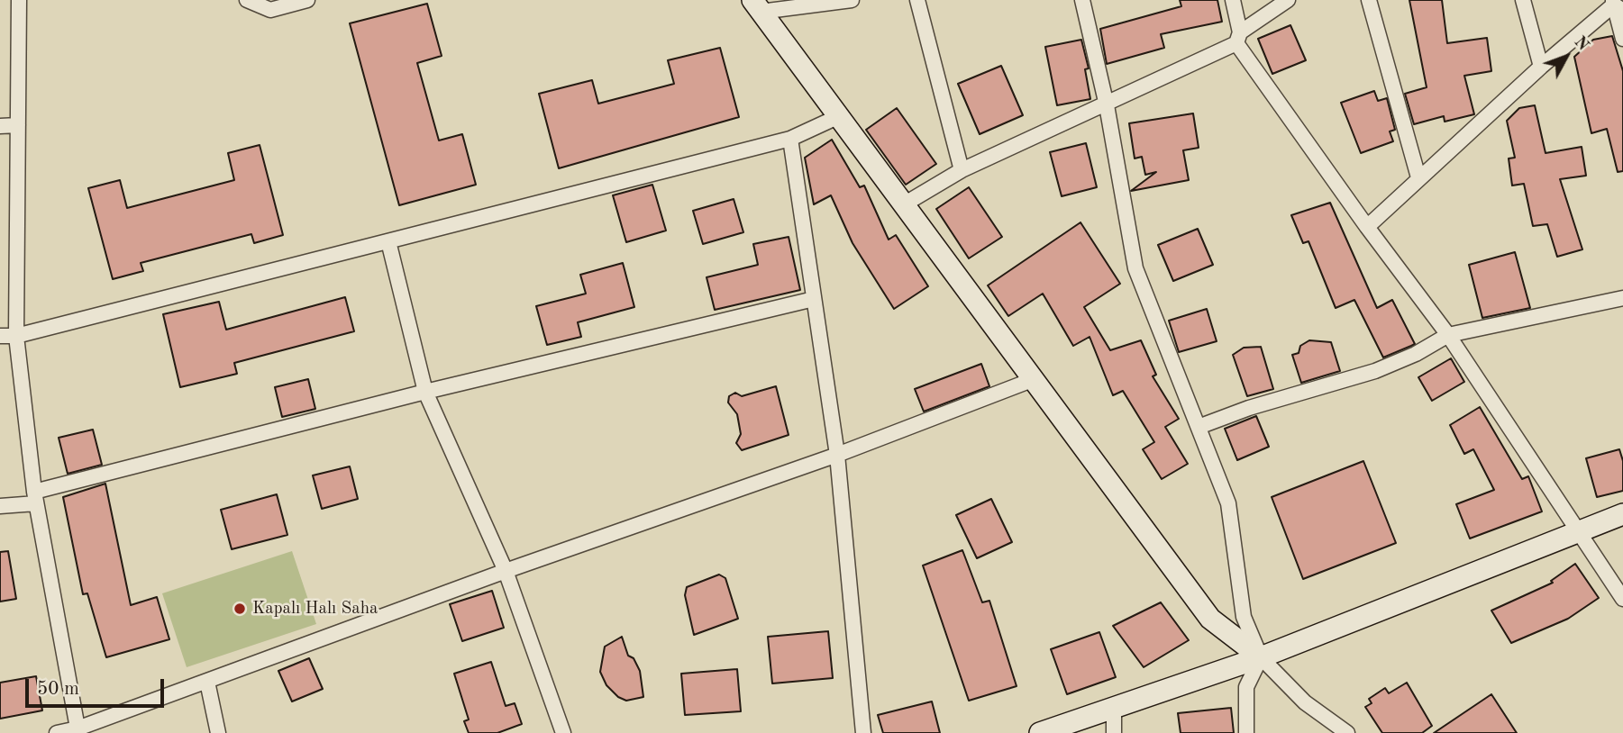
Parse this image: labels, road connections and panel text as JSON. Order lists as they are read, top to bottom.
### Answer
{
  "places": ["Kapalı Halı Saha"],
  "scale_bar": "50 m",
  "north": "top right"
}
